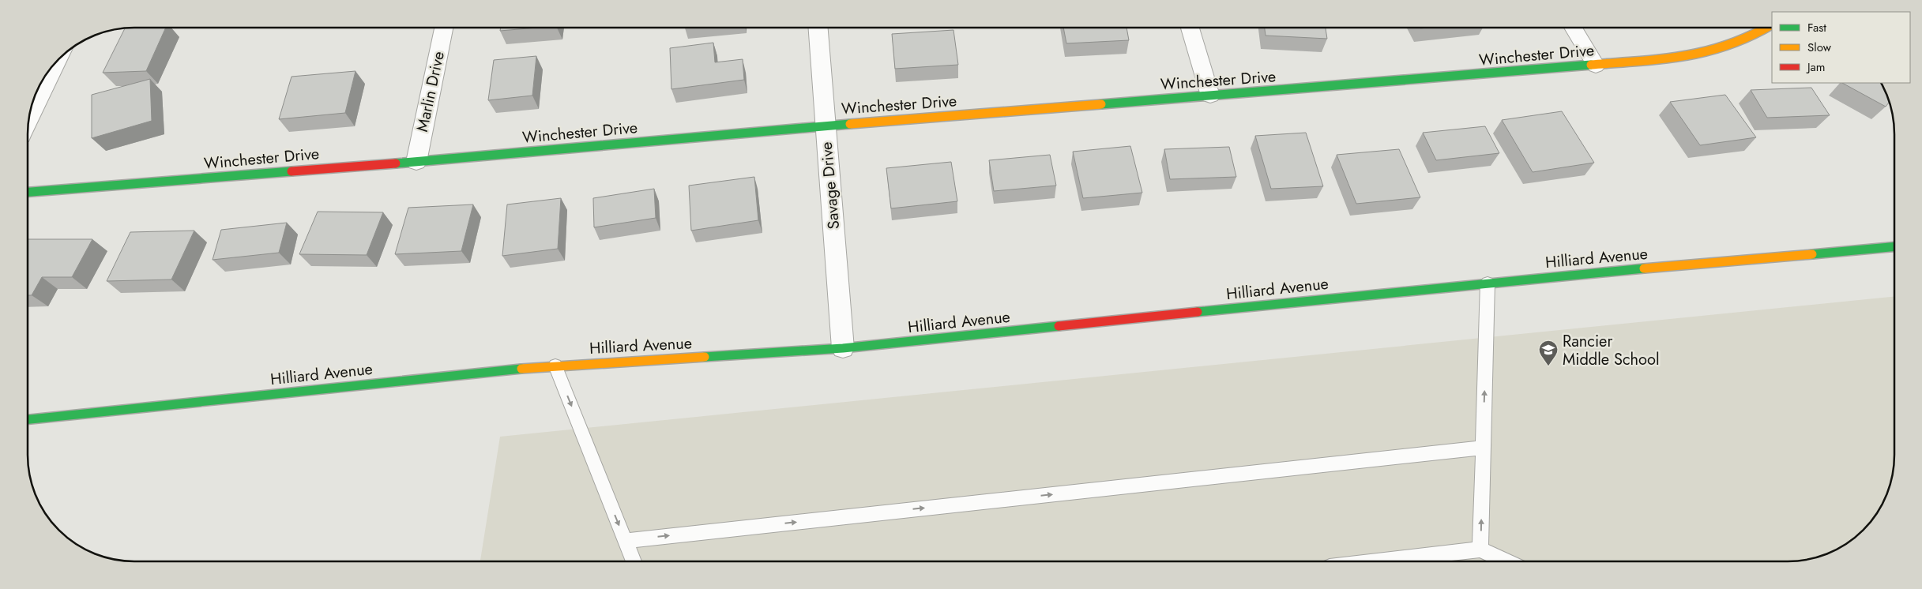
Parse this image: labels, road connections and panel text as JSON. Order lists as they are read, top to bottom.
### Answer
{
  "streets": {
    "street": [
      "Winchester Drive",
      "Marlin Drive",
      "Savage Drive",
      "Hilliard Avenue"
    ]
  },
  "crossings": [
    ["Winchester Drive", "Marlin Drive"],
    ["Winchester Drive", "Savage Drive"],
    ["Savage Drive", "Hilliard Avenue"]
  ],
  "places": {
    "school or university": ["Rancier Middle School"]
  },
  "legend": ["Fast", "Slow", "Jam"]
}
